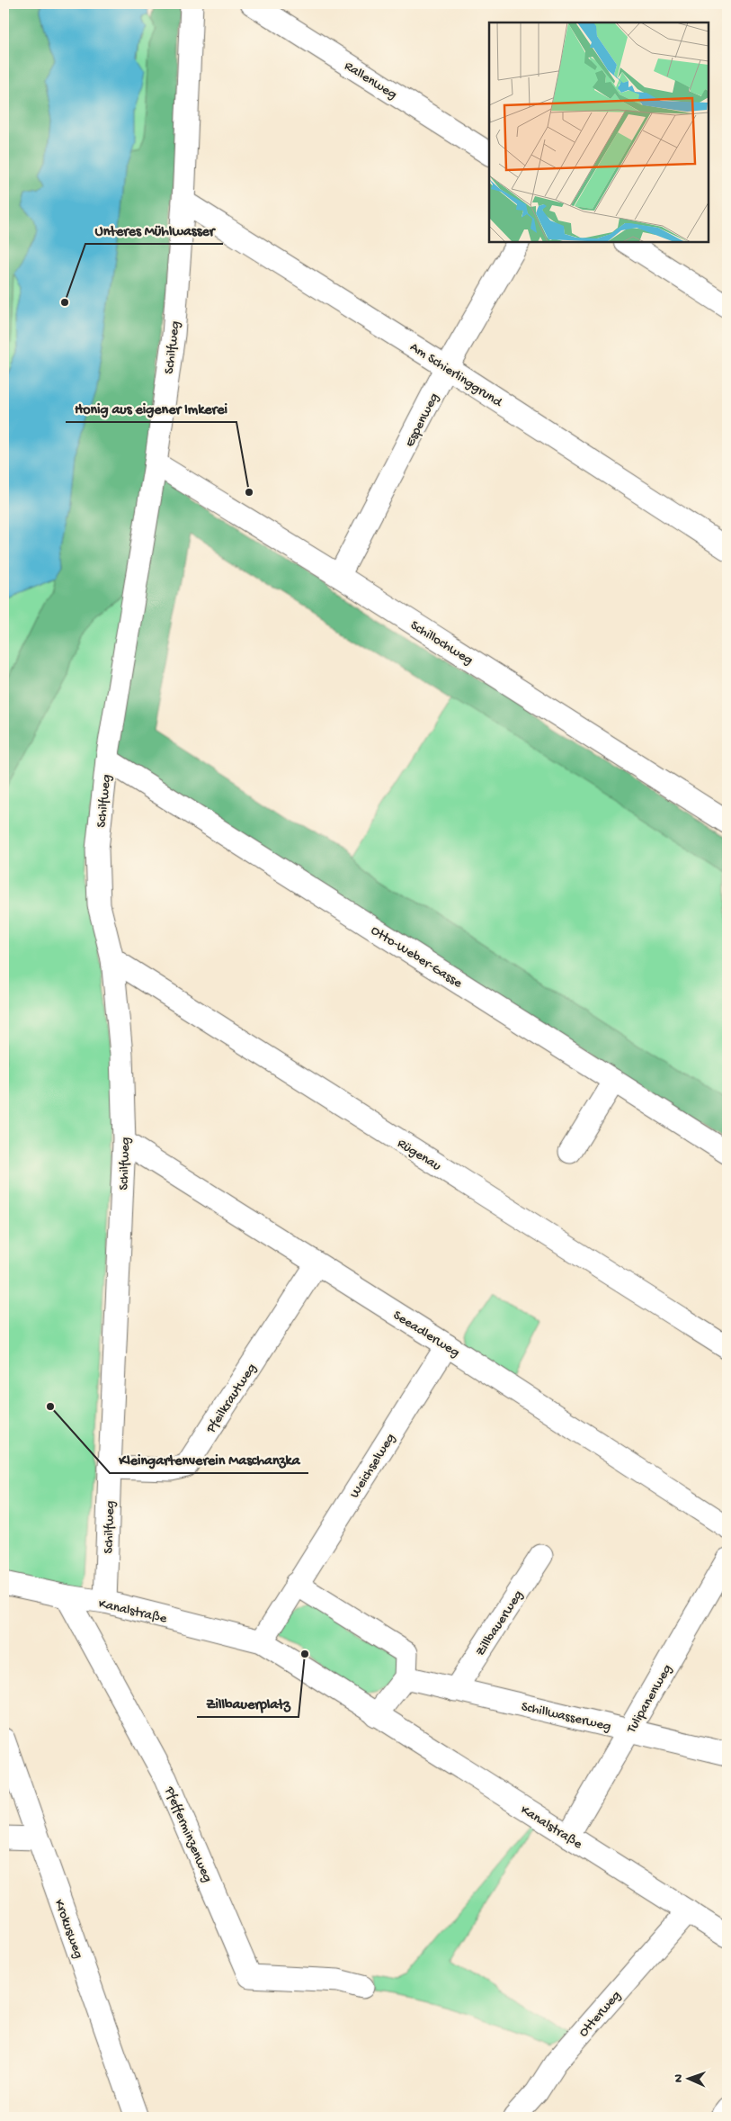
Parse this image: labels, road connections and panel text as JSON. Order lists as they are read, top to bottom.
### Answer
{
  "streets": {
    "street": [
      "Rallenweg",
      "Schilfweg",
      "Am Schierlinggrund",
      "Espenweg",
      "Schillochweg",
      "Otto-Weber-Gasse",
      "Rügenau",
      "Seeadlerweg",
      "Pfeilkrautweg",
      "Weichselweg",
      "Kanalstraße",
      "Zillbauerweg",
      "Tulipanenweg",
      "Schillwasserweg",
      "Pfefferminzenweg",
      "Krokusweg",
      "Otterweg"
    ]
  },
  "crossings": [
    ["Schilfweg", "Am Schierlinggrund"],
    ["Schilfweg", "Schillochweg"],
    ["Schilfweg", "Otto-Weber-Gasse"],
    ["Schilfweg", "Rügenau"],
    ["Schilfweg", "Seeadlerweg"],
    ["Schilfweg", "Pfeilkrautweg"],
    ["Schilfweg", "Kanalstraße"],
    ["Am Schierlinggrund", "Espenweg"],
    ["Espenweg", "Schillochweg"],
    ["Seeadlerweg", "Pfeilkrautweg"],
    ["Seeadlerweg", "Weichselweg"],
    ["Weichselweg", "Kanalstraße"],
    ["Kanalstraße", "Tulipanenweg"],
    ["Kanalstraße", "Pfefferminzenweg"],
    ["Kanalstraße", "Otterweg"],
    ["Zillbauerweg", "Schillwasserweg"],
    ["Tulipanenweg", "Schillwasserweg"]
  ],
  "places": [
    "Unteres Mühlwasser",
    "Honig aus eigener Imkerei",
    "Kleingartenverein Maschanzka",
    "Zillbauerplatz"
  ],
  "north": "left"
}
